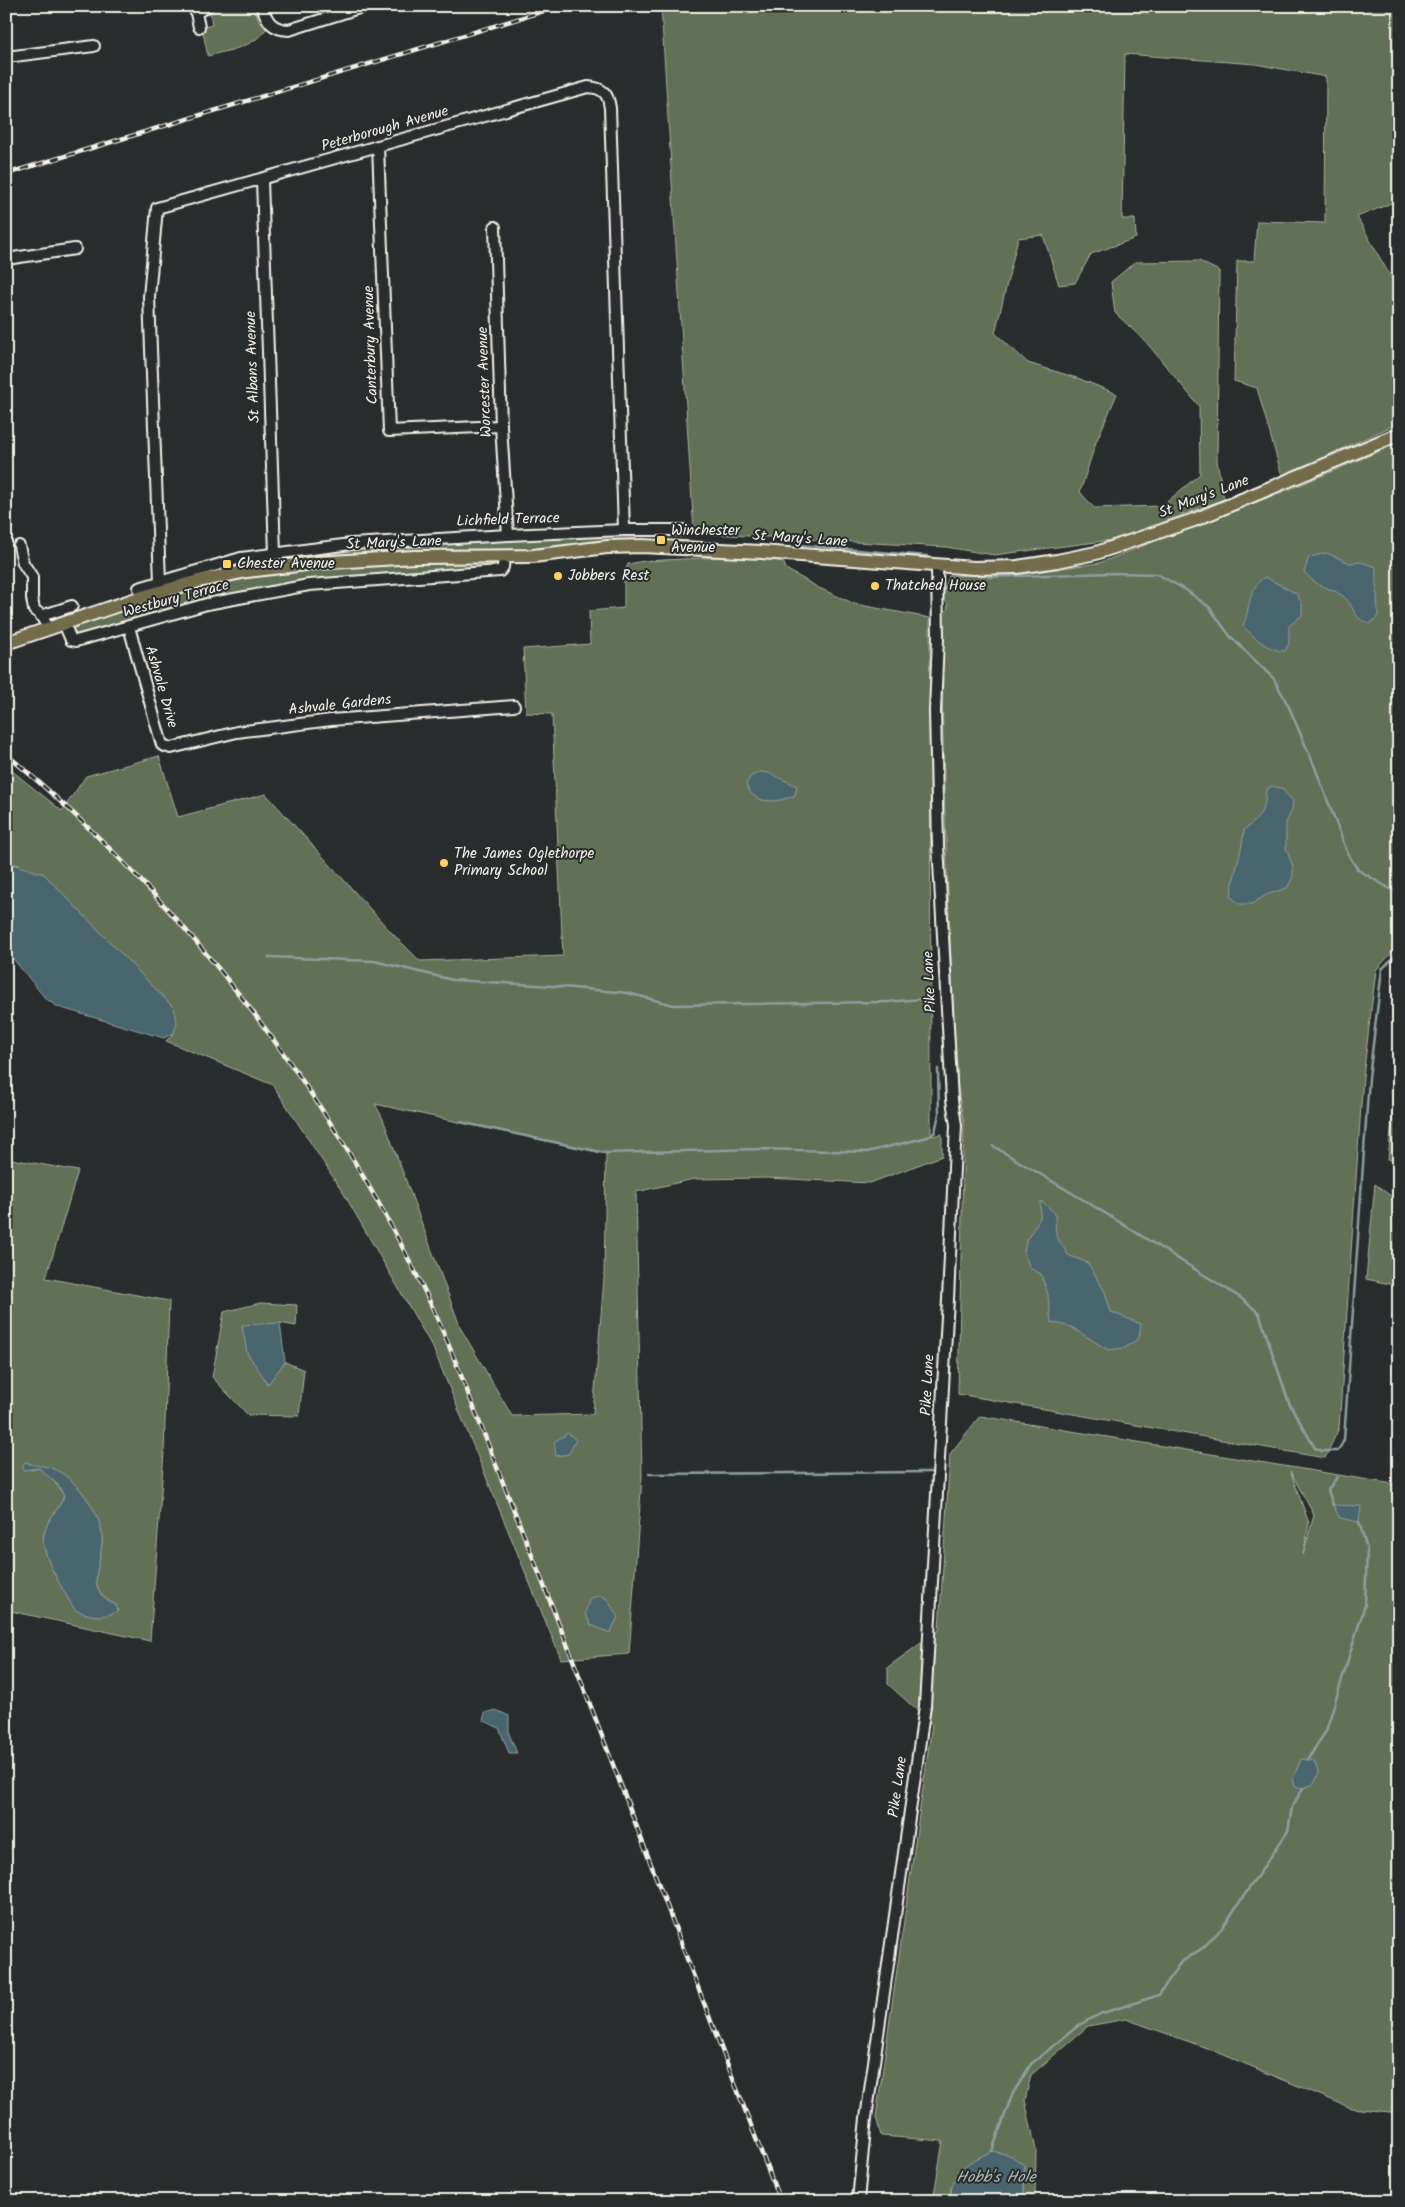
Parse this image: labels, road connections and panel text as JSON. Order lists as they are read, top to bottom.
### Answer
{
  "streets": {
    "main road": ["St Mary's Lane"],
    "street": [
      "Peterborough Avenue",
      "Canterbury Avenue",
      "St Albans Avenue",
      "Worcester Avenue",
      "Lichfield Terrace",
      "Westbury Terrace",
      "Ashvale Drive",
      "Ashvale Gardens",
      "Pike Lane"
    ]
  },
  "crossings": [
    ["Peterborough Avenue", "Canterbury Avenue"],
    ["Peterborough Avenue", "St Albans Avenue"],
    ["Peterborough Avenue", "Lichfield Terrace"],
    ["Canterbury Avenue", "Worcester Avenue"],
    ["St Albans Avenue", "Lichfield Terrace"],
    ["Worcester Avenue", "Lichfield Terrace"],
    ["St Mary's Lane", "Lichfield Terrace"],
    ["St Mary's Lane", "Westbury Terrace"],
    ["St Mary's Lane", "Pike Lane"],
    ["Westbury Terrace", "Ashvale Drive"],
    ["Ashvale Drive", "Ashvale Gardens"]
  ],
  "water": ["Hobb's Hole"],
  "places": {
    "transit": ["Winchester Avenue", "Chester Avenue"],
    "other": ["Jobbers Rest", "Thatched House", "The James Oglethorpe Primary School"]
  }
}
